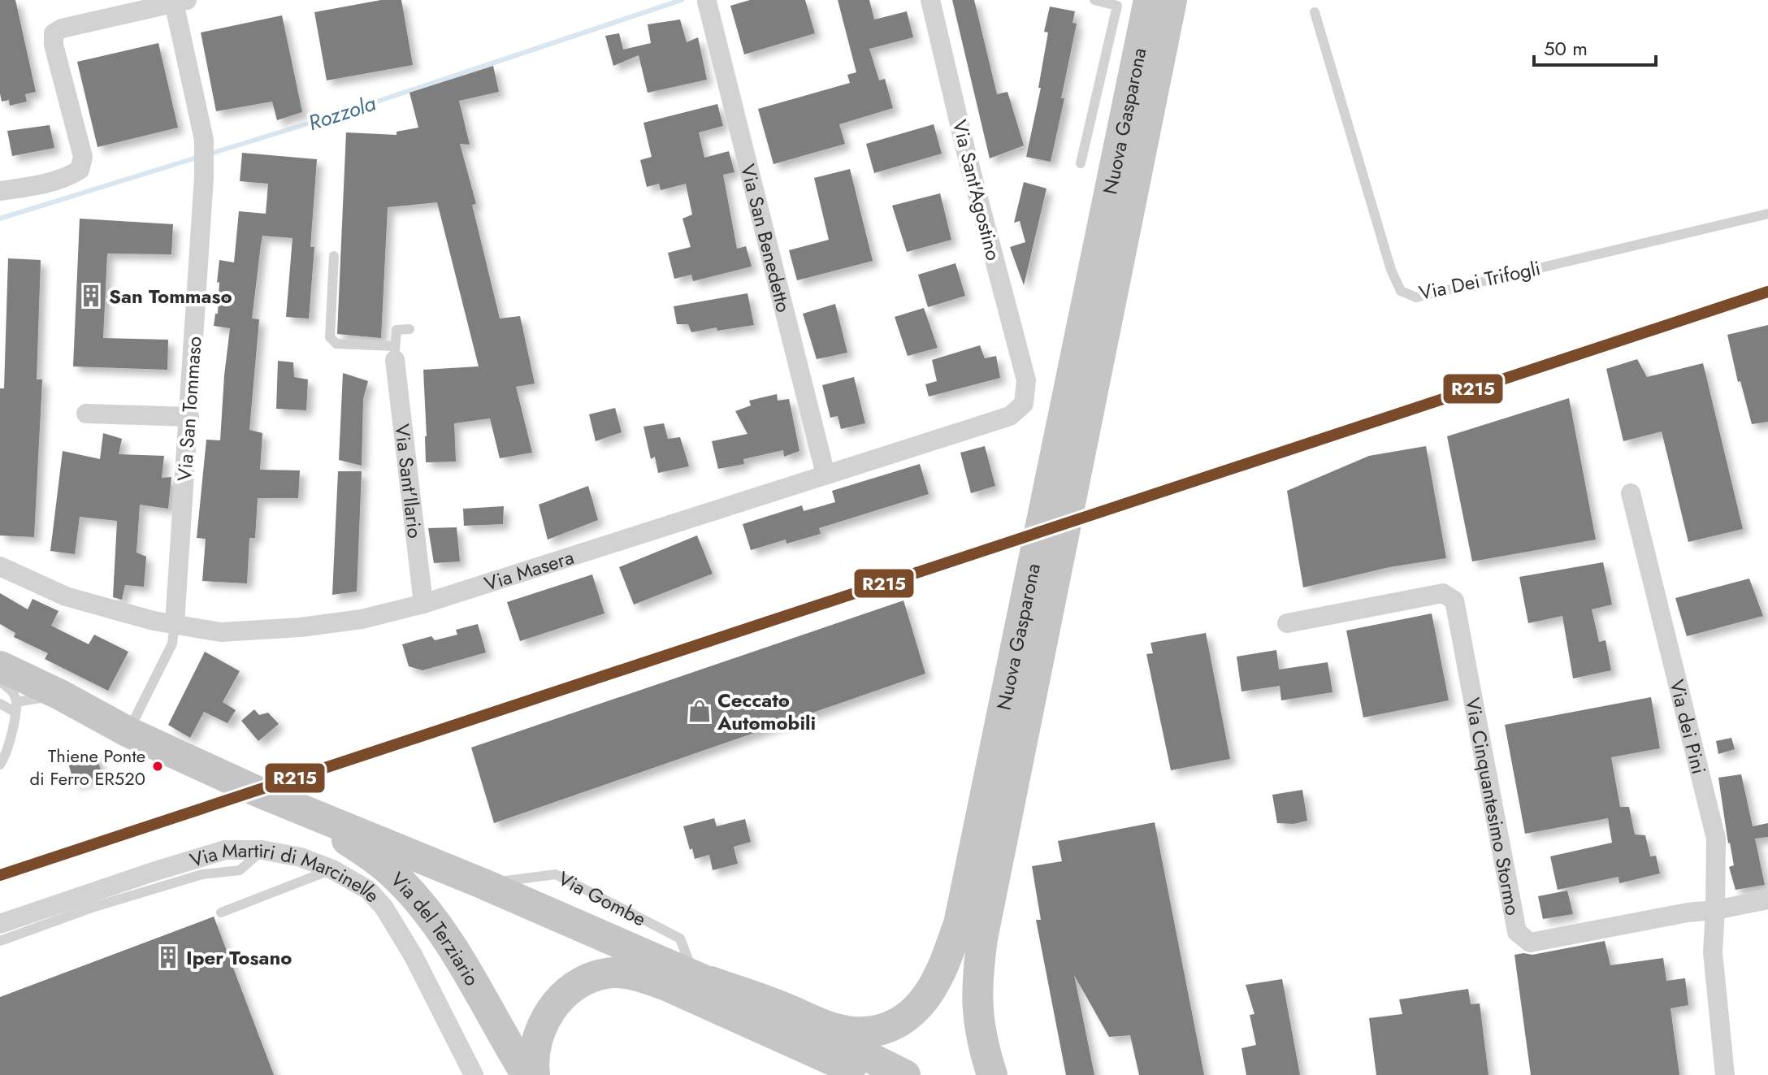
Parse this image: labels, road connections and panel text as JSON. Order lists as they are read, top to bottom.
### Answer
{
  "streets": {
    "main road": ["Nuova Gasparona", "Via Gombe", "Via del Terziario"],
    "street": [
      "Via Sant'Agostino",
      "Via San Benedetto",
      "Via San Tommaso",
      "Via Sant'Ilario",
      "Via Masera",
      "Via dei Pini",
      "Via Cinquantesimo Stormo",
      "Via Martiri di Marcinelle"
    ],
    "lane": ["Via Dei Trifogli"]
  },
  "crossings": [
    ["Nuova Gasparona", "Via Gombe"],
    ["Via Sant'Agostino", "Via Masera"],
    ["Via San Benedetto", "Via Masera"],
    ["Via San Tommaso", "Via Masera"],
    ["Via Sant'Ilario", "Via Masera"],
    ["Via dei Pini", "Via Cinquantesimo Stormo"],
    ["Via Gombe", "Via del Terziario"]
  ],
  "water": ["Rozzola"],
  "places": {
    "building": ["San Tommaso", "Iper Tosano"],
    "shop": ["Ceccato Automobili"],
    "other": ["Thiene Ponte di Ferro ER520"]
  },
  "lines": ["transit line R215"],
  "scale_bar": "50 m"
}
